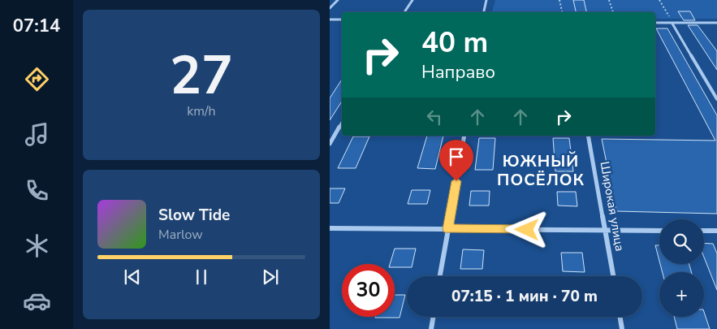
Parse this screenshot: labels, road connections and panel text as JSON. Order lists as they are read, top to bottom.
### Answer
{
  "streets": {
    "street": ["Широкая улица"]
  },
  "districts": ["ЮЖНЫЙ ПОСЁЛОК"],
  "page": {
    "tabs": "07:14",
    "tile": ["27", "km/h"],
    "turn": ["40 m", "Направо"],
    "song": ["Slow Tide", "Marlow"],
    "map_buttons": "+",
    "limit": "30",
    "trip": "07:15 · 1 мин · 70 m"
  }
}
